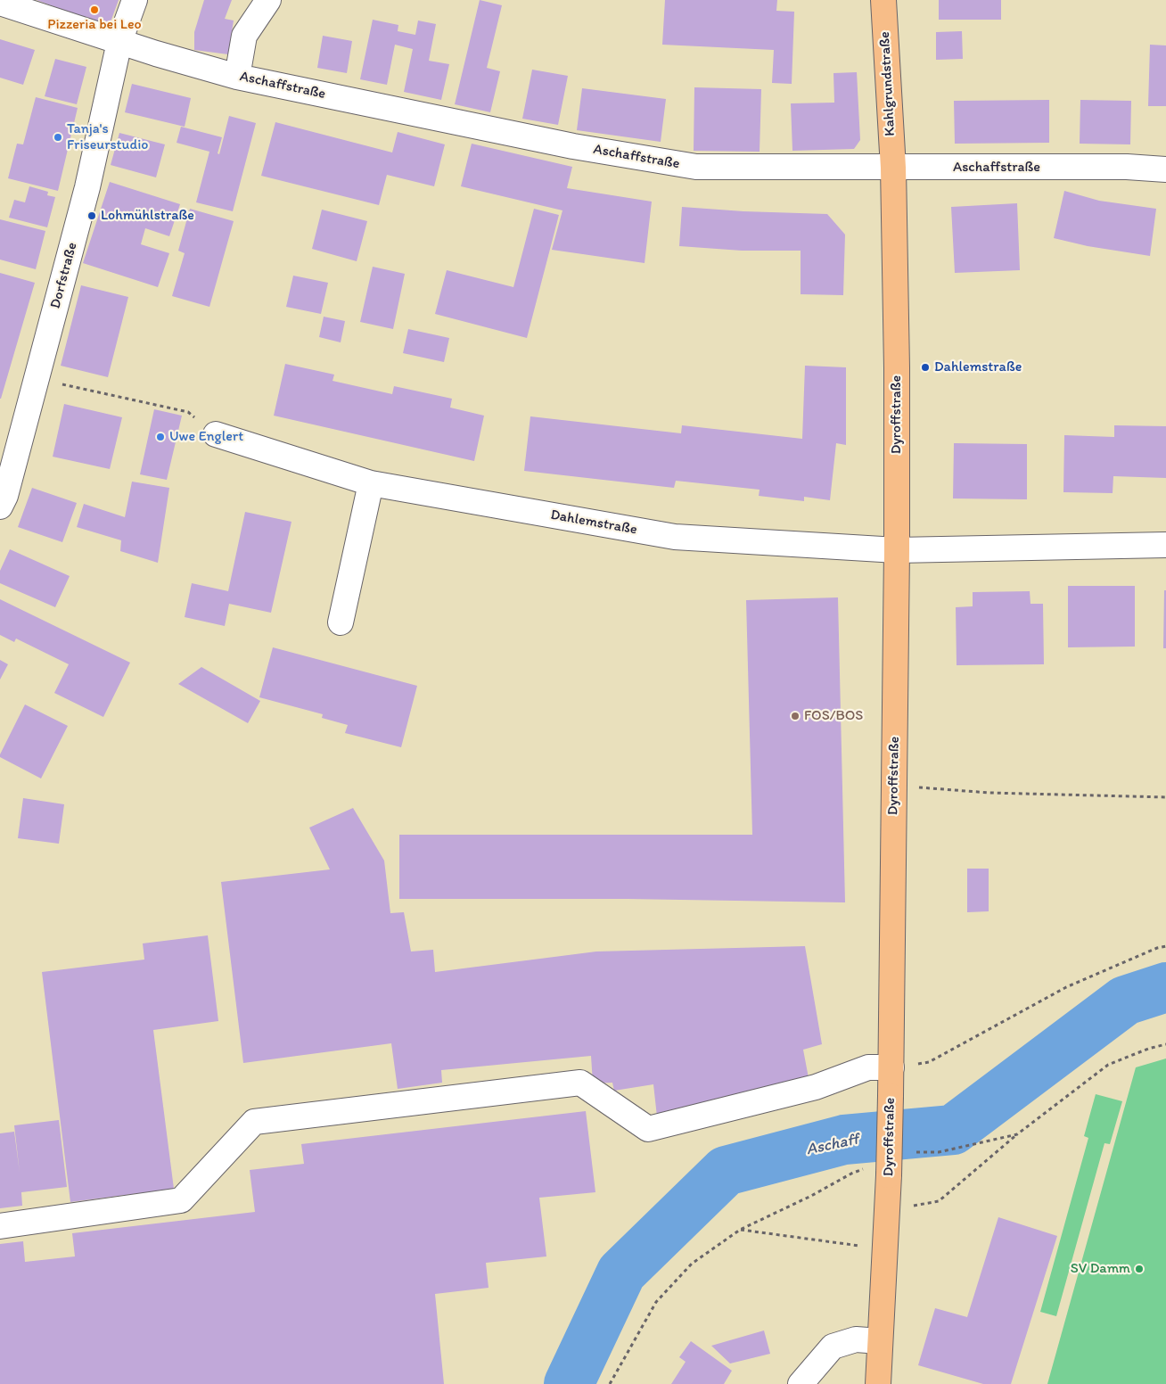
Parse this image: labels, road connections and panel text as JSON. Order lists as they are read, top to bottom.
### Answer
{
  "streets": {
    "main road": ["Kahlgrundstraße", "Dyroffstraße"],
    "street": ["Aschaffstraße", "Dorfstraße", "Dahlemstraße"]
  },
  "crossings": [
    ["Kahlgrundstraße", "Aschaffstraße"],
    ["Kahlgrundstraße", "Dyroffstraße"],
    ["Aschaffstraße", "Dorfstraße"],
    ["Aschaffstraße", "Dyroffstraße"],
    ["Dyroffstraße", "Dahlemstraße"]
  ],
  "water": ["Aschaff"],
  "places": [
    "Pizzeria bei Leo",
    "Tanja's Friseurstudio",
    "Lohmühlstraße",
    "Dahlemstraße",
    "Uwe Englert",
    "FOS/BOS",
    "SV Damm"
  ]
}
